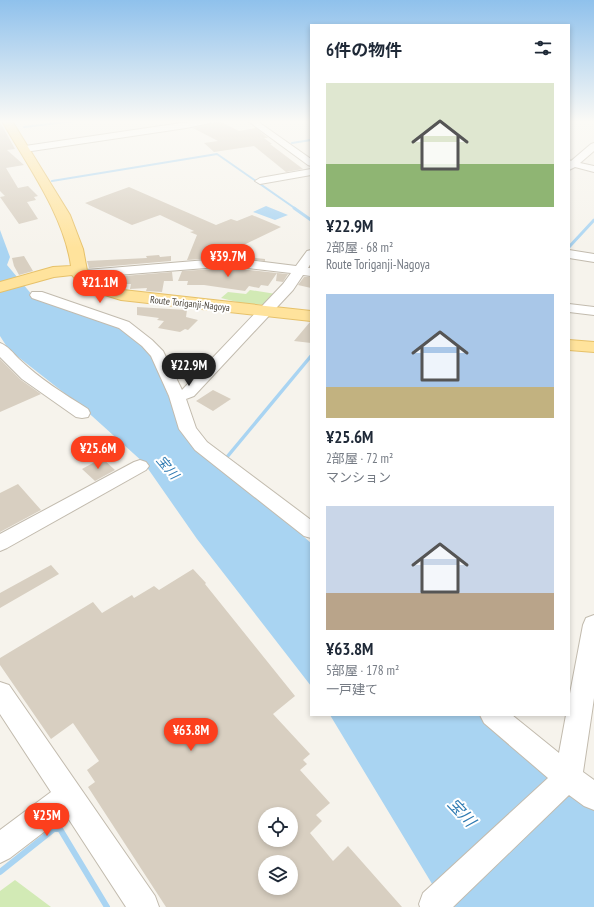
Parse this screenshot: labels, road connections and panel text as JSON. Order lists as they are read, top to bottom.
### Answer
{
  "streets": {
    "main road": ["Route Toriganji-Nagoya"]
  },
  "water": ["宝川"],
  "page": {
    "heading": "6件の物件",
    "list": [
      {
        "name": "¥22.9M",
        "note": "2部屋 · 68 m² · Route Toriganji-Nagoya"
      },
      {
        "name": "¥25.6M",
        "note": "2部屋 · 72 m² · マンション"
      },
      {
        "name": "¥63.8M",
        "note": "5部屋 · 178 m² · 一戸建て"
      }
    ],
    "price": [
      "¥39.7M",
      "¥21.1M",
      "¥22.9M",
      "¥25.6M",
      "¥63.8M",
      "¥25M"
    ]
  }
}
